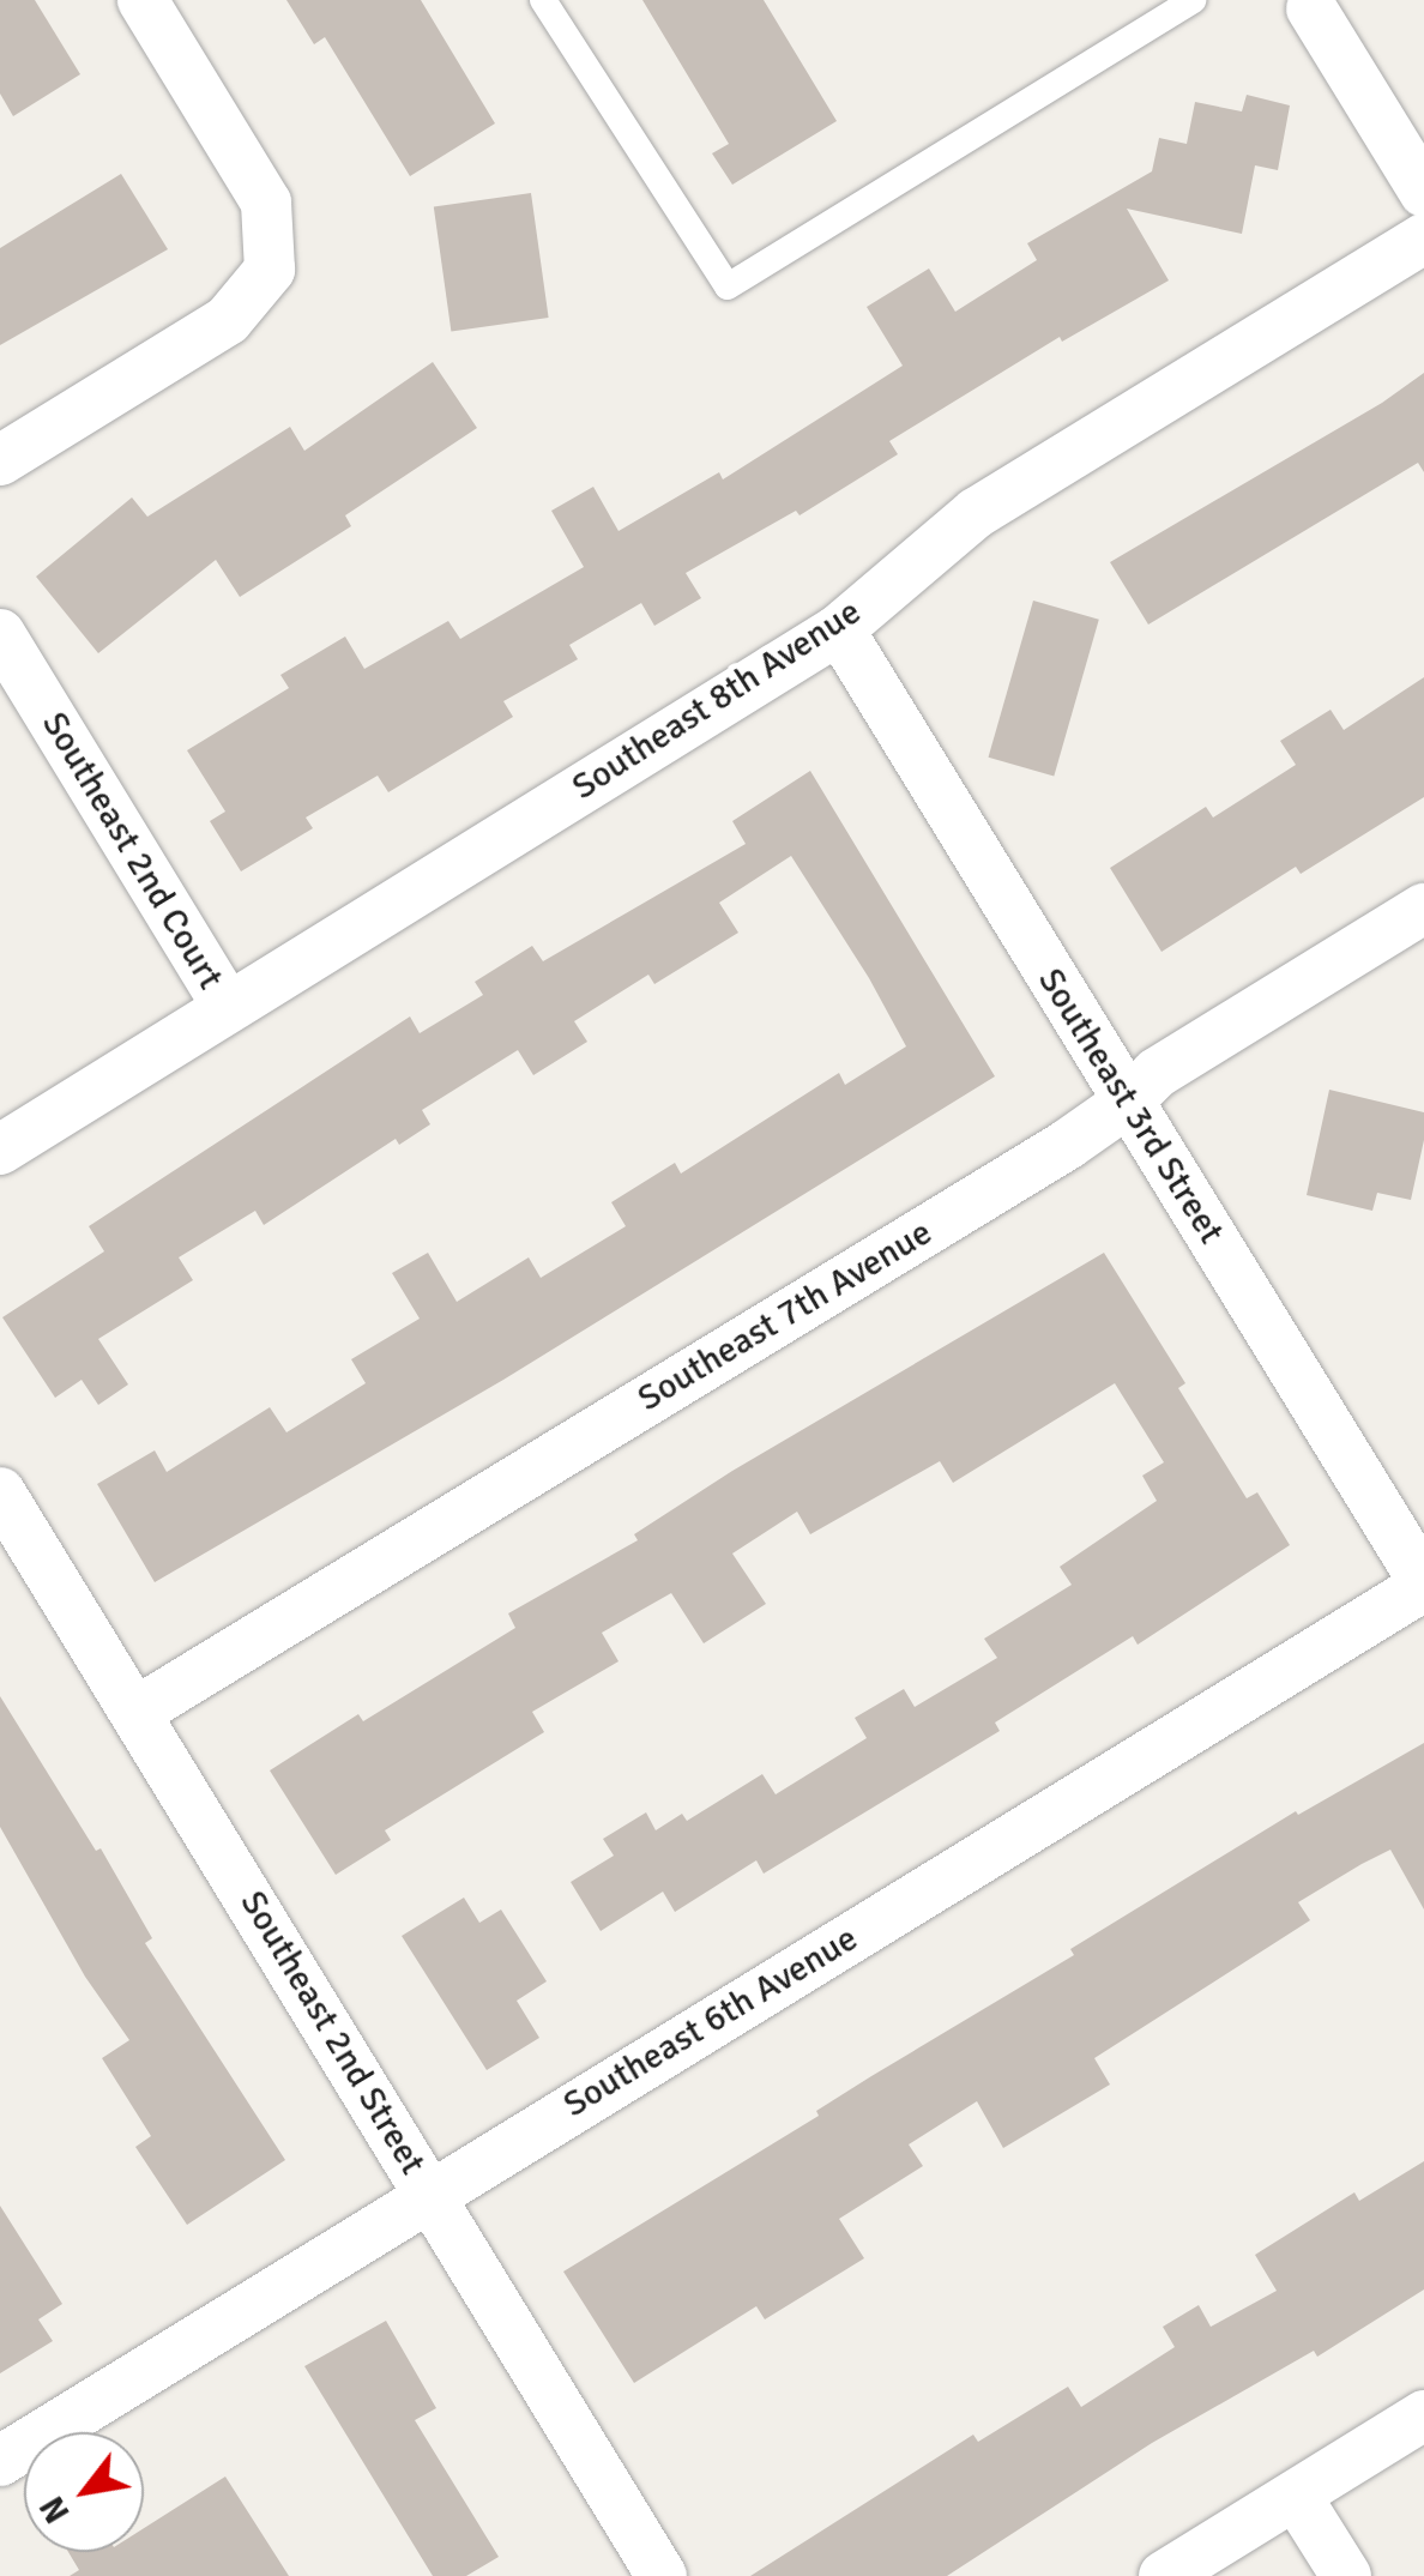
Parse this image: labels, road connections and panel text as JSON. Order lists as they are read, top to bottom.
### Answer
{
  "streets": {
    "street": [
      "Southeast 8th Avenue",
      "Southeast 2nd Court",
      "Southeast 3rd Street",
      "Southeast 7th Avenue",
      "Southeast 6th Avenue",
      "Southeast 2nd Street"
    ]
  },
  "crossings": [
    ["Southeast 8th Avenue", "Southeast 2nd Court"],
    ["Southeast 8th Avenue", "Southeast 3rd Street"],
    ["Southeast 3rd Street", "Southeast 7th Avenue"],
    ["Southeast 3rd Street", "Southeast 6th Avenue"],
    ["Southeast 7th Avenue", "Southeast 2nd Street"],
    ["Southeast 6th Avenue", "Southeast 2nd Street"]
  ],
  "north": "bottom left"
}
